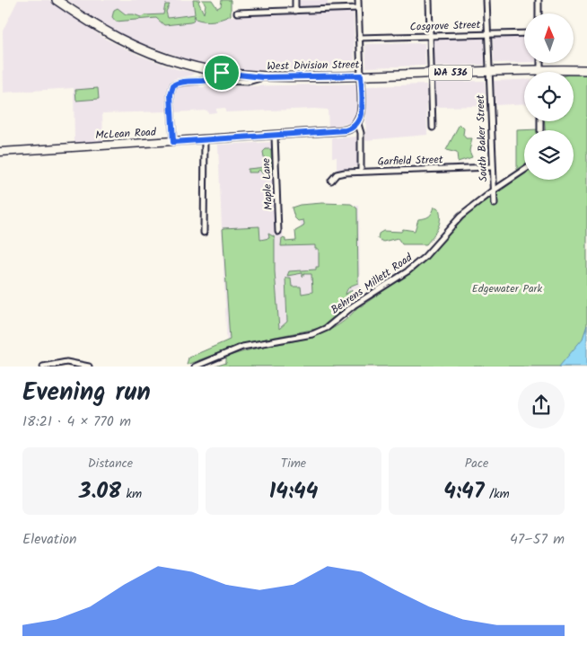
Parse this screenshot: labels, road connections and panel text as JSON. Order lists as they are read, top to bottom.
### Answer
{
  "streets": {
    "main road": ["West Division Street", "WA 536"],
    "street": [
      "Cosgrove Street",
      "McLean Road",
      "South Baker Street",
      "Garfield Street",
      "Maple Lane",
      "Behrens Millett Road"
    ]
  },
  "crossings": [
    ["Cosgrove Street", "South Baker Street"],
    ["West Division Street", "South Baker Street"],
    ["McLean Road", "Maple Lane"],
    ["South Baker Street", "Garfield Street"],
    ["South Baker Street", "Behrens Millett Road"]
  ],
  "parks": ["Edgewater Park"],
  "north": "top",
  "page": {
    "heading": ["Evening run", "18:21 · 4 × 770 m"],
    "stats": [
      ["Distance", "3.08 km"],
      ["Time", "14:44"],
      ["Pace", "4:47 /km"]
    ],
    "chart": ["Elevation", "47–57 m"]
  }
}
